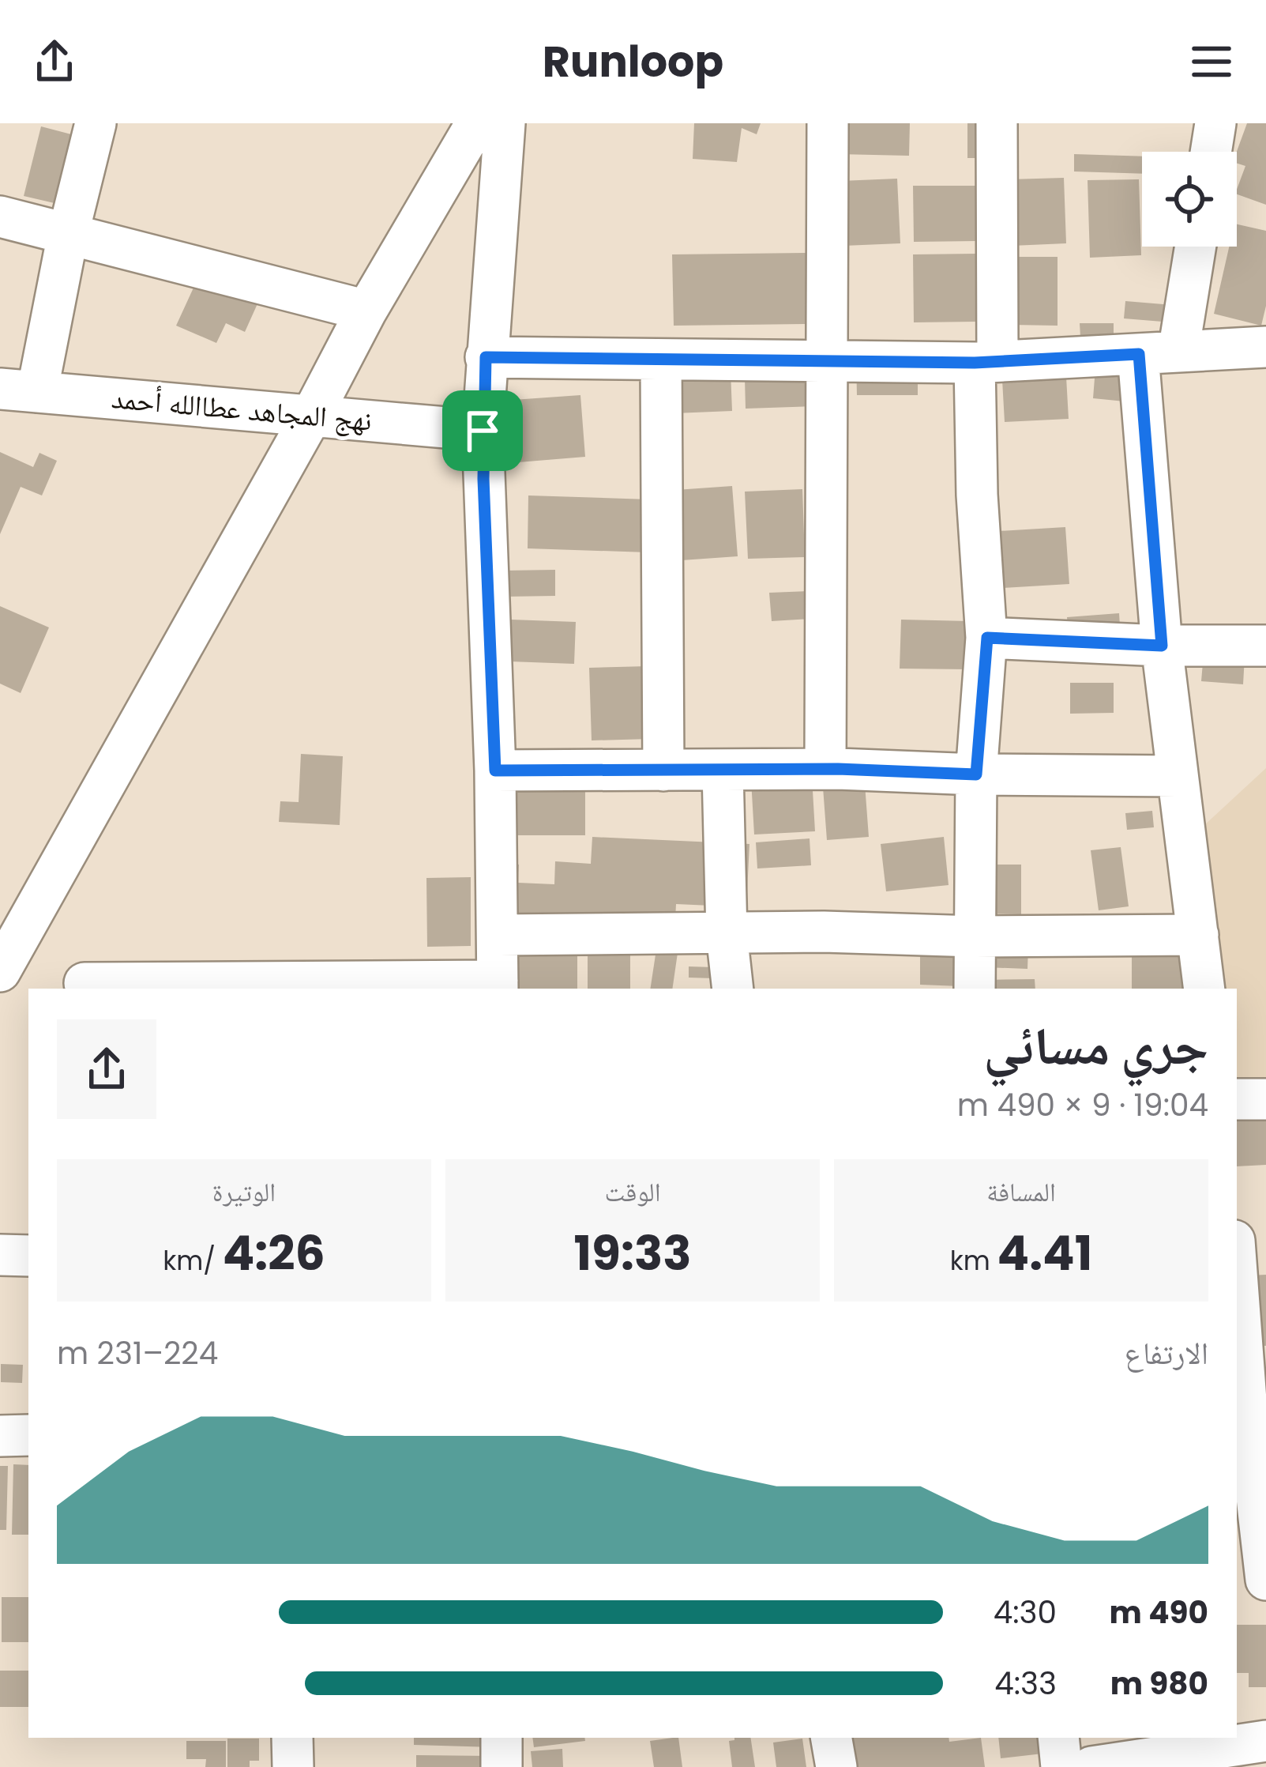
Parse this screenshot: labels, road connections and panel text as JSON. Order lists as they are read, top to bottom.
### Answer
{
  "streets": {
    "street": ["نهج المجاهد عطاالله أحمد"]
  },
  "page": {
    "header": "Runloop",
    "heading": ["جري مسائي", "19:04 · 9 × 490 m"],
    "stats": [
      ["المسافة", "4.41 km"],
      ["الوقت", "19:33"],
      ["الوتيرة", "4:26 /km"]
    ],
    "chart": ["الارتفاع", "224–231 m"],
    "list": [
      {
        "name": "490 m",
        "note": "4:30"
      },
      {
        "name": "980 m",
        "note": "4:33"
      }
    ]
  }
}
